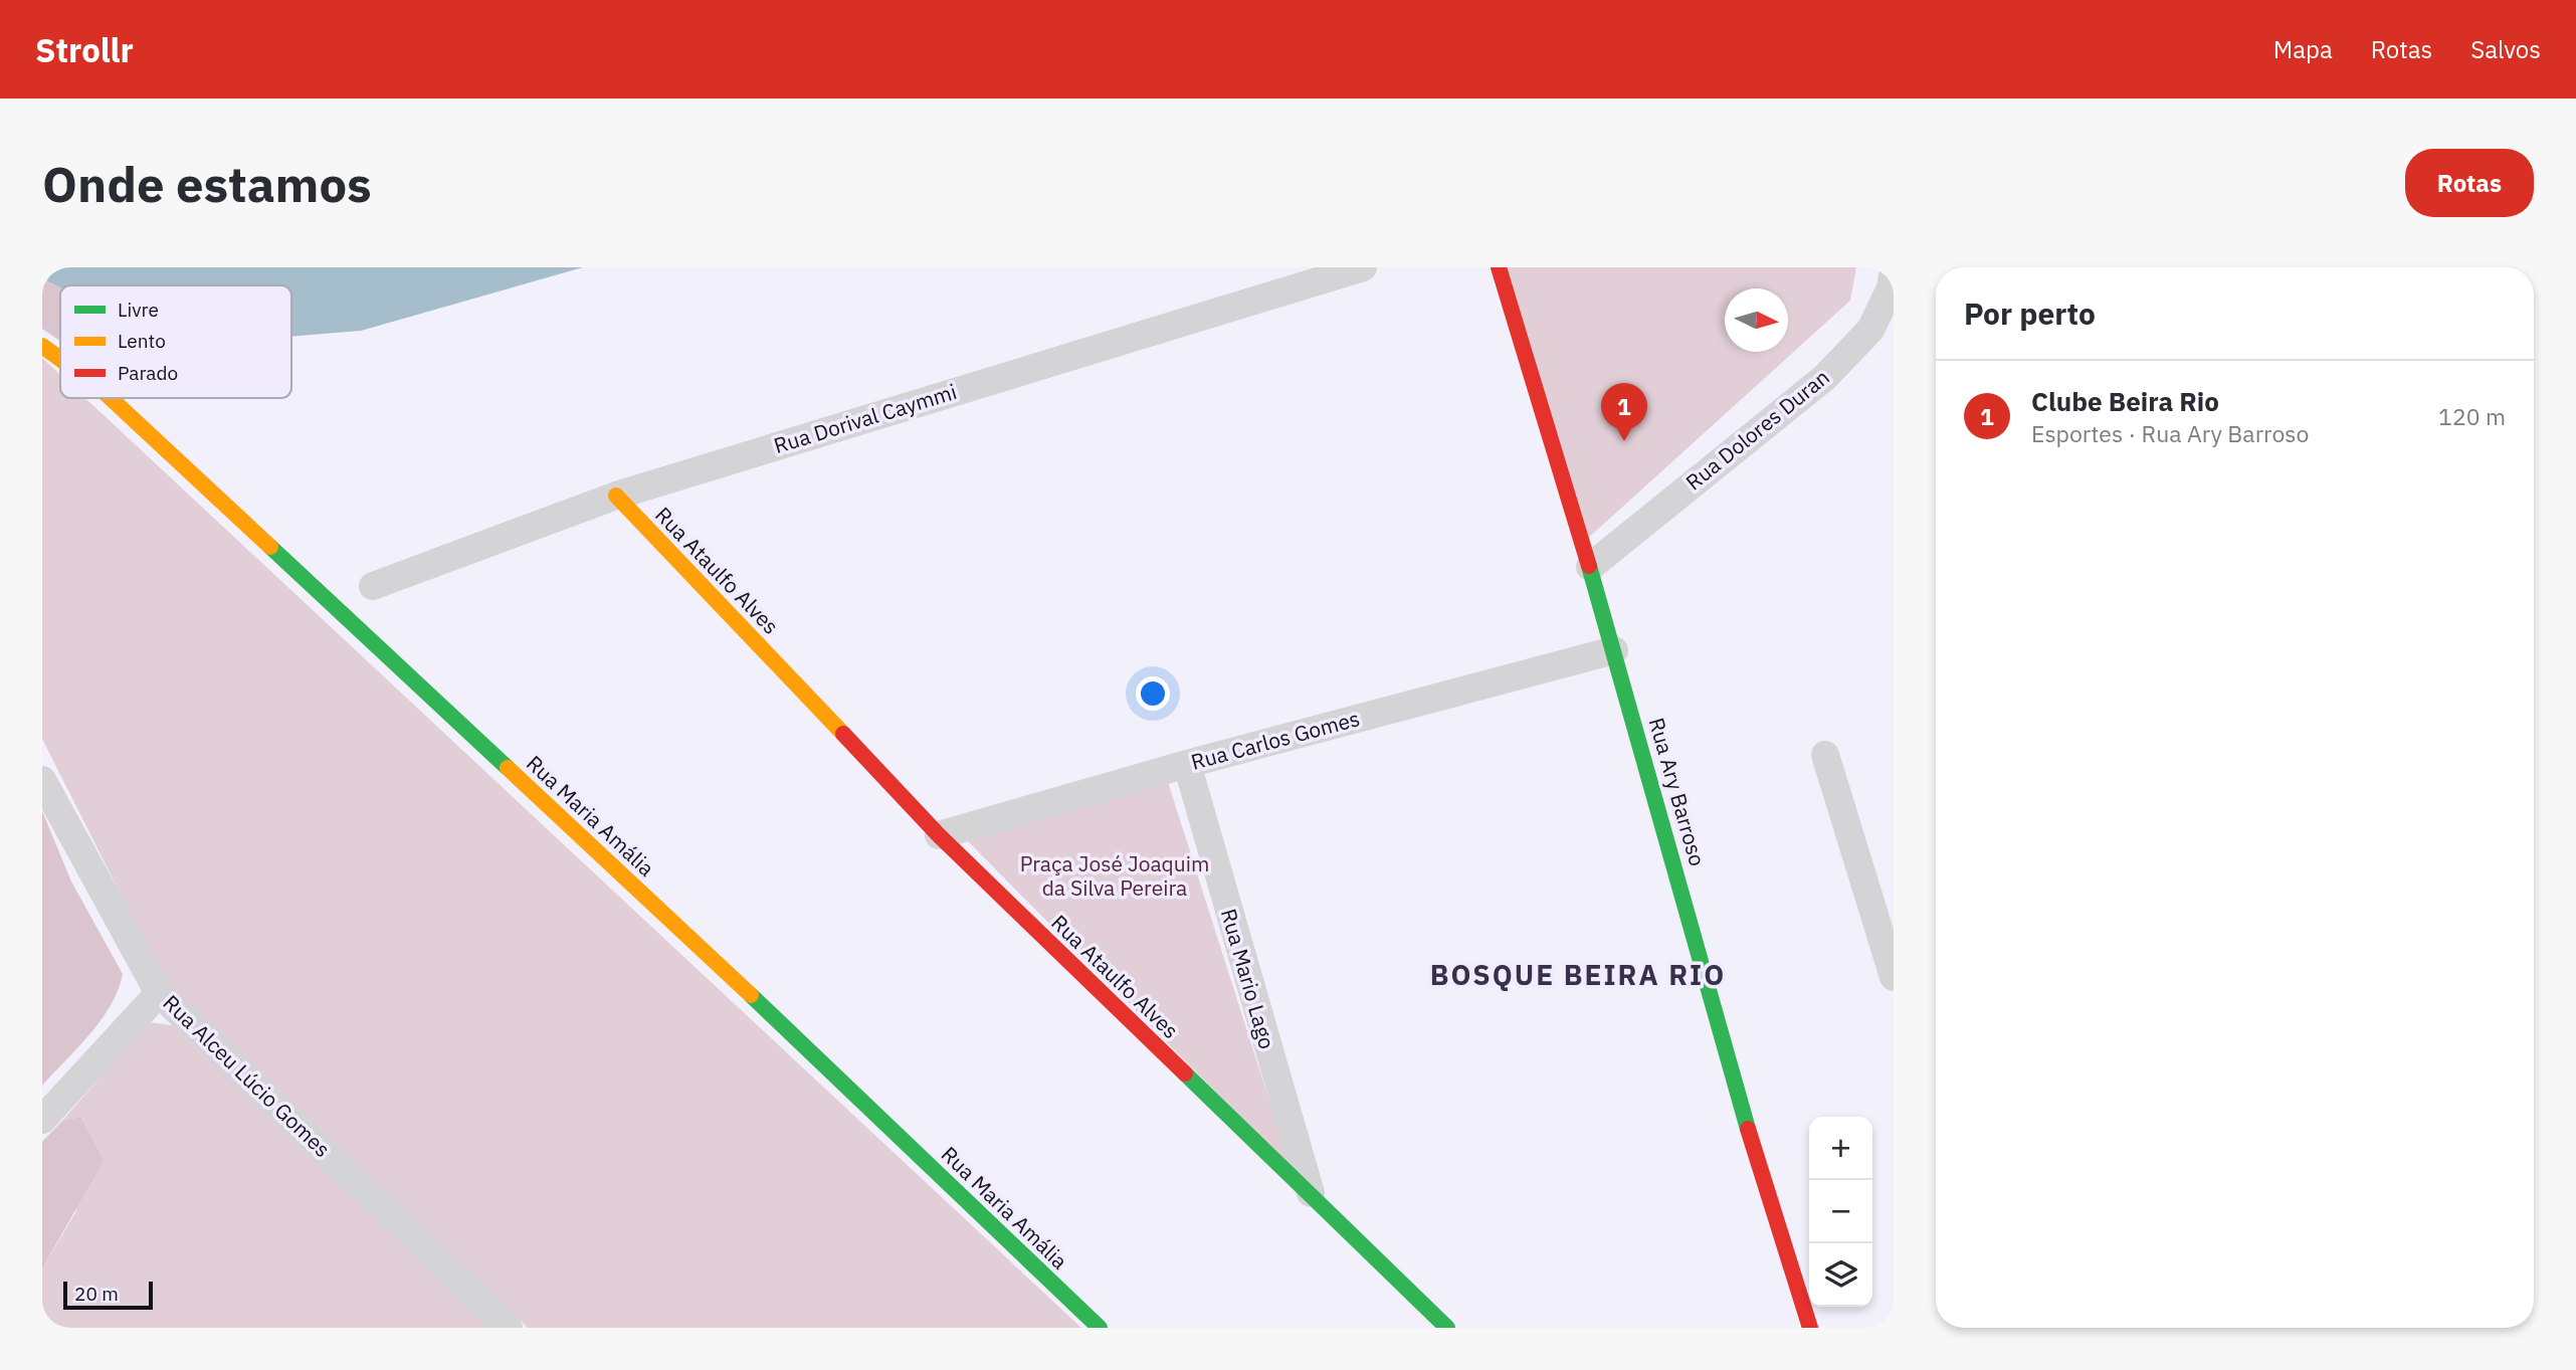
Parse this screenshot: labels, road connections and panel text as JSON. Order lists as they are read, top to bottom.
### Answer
{
  "streets": {
    "street": [
      "Rua Dorival Caymmi",
      "Rua Dolores Duran",
      "Rua Ataulfo Alves",
      "Rua Carlos Gomes",
      "Rua Ary Barroso",
      "Rua Maria Amália",
      "Rua Mario Lago",
      "Rua Alceu Lúcio Gomes"
    ]
  },
  "crossings": [
    ["Rua Dorival Caymmi", "Rua Ataulfo Alves"],
    ["Rua Dolores Duran", "Rua Ary Barroso"],
    ["Rua Ataulfo Alves", "Rua Carlos Gomes"],
    ["Rua Ataulfo Alves", "Rua Mario Lago"],
    ["Rua Carlos Gomes", "Rua Ary Barroso"],
    ["Rua Carlos Gomes", "Rua Mario Lago"]
  ],
  "districts": ["BOSQUE BEIRA RIO"],
  "parks": ["Praça José Joaquim da Silva Pereira"],
  "legend": ["Livre", "Lento", "Parado"],
  "scale_bar": "20 m",
  "north": "right",
  "page": {
    "header": "Strollr",
    "nav": ["Mapa", "Rotas", "Salvos"],
    "buttons": "Rotas",
    "title": "Onde estamos",
    "heading": "Por perto",
    "list": [
      {
        "mark": "1",
        "name": "Clube Beira Rio",
        "note": "Esportes · Rua Ary Barroso",
        "value": "120 m"
      }
    ],
    "pins": "1",
    "map_buttons": ["+", "−"],
    "scale": "20 m"
  }
}
